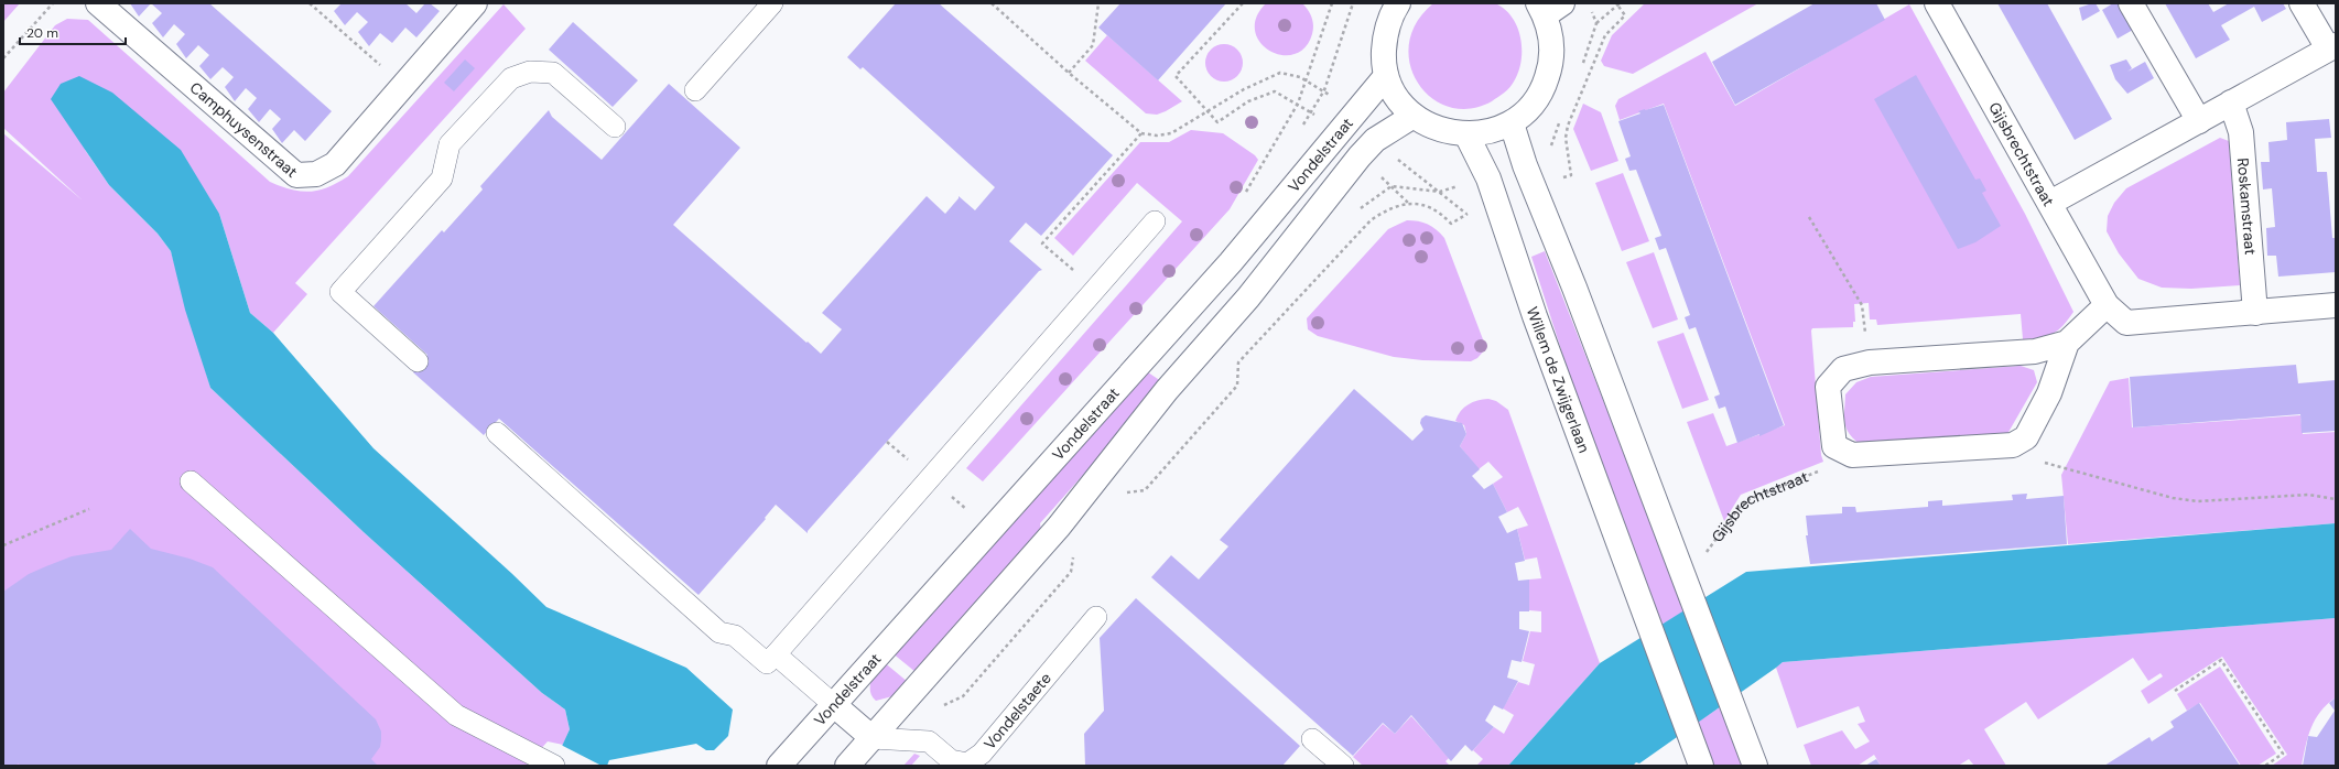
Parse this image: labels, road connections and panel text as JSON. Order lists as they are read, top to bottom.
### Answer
{
  "streets": {
    "street": [
      "Camphuysenstraat",
      "Gijsbrechtstraat",
      "Vondelstraat",
      "Roskamstraat",
      "Willem de Zwijgerlaan"
    ],
    "lane": ["Vondelstaete"]
  },
  "crossings": [
    ["Gijsbrechtstraat", "Roskamstraat"],
    ["Vondelstraat", "Vondelstaete"]
  ],
  "scale_bar": "20 m"
}
